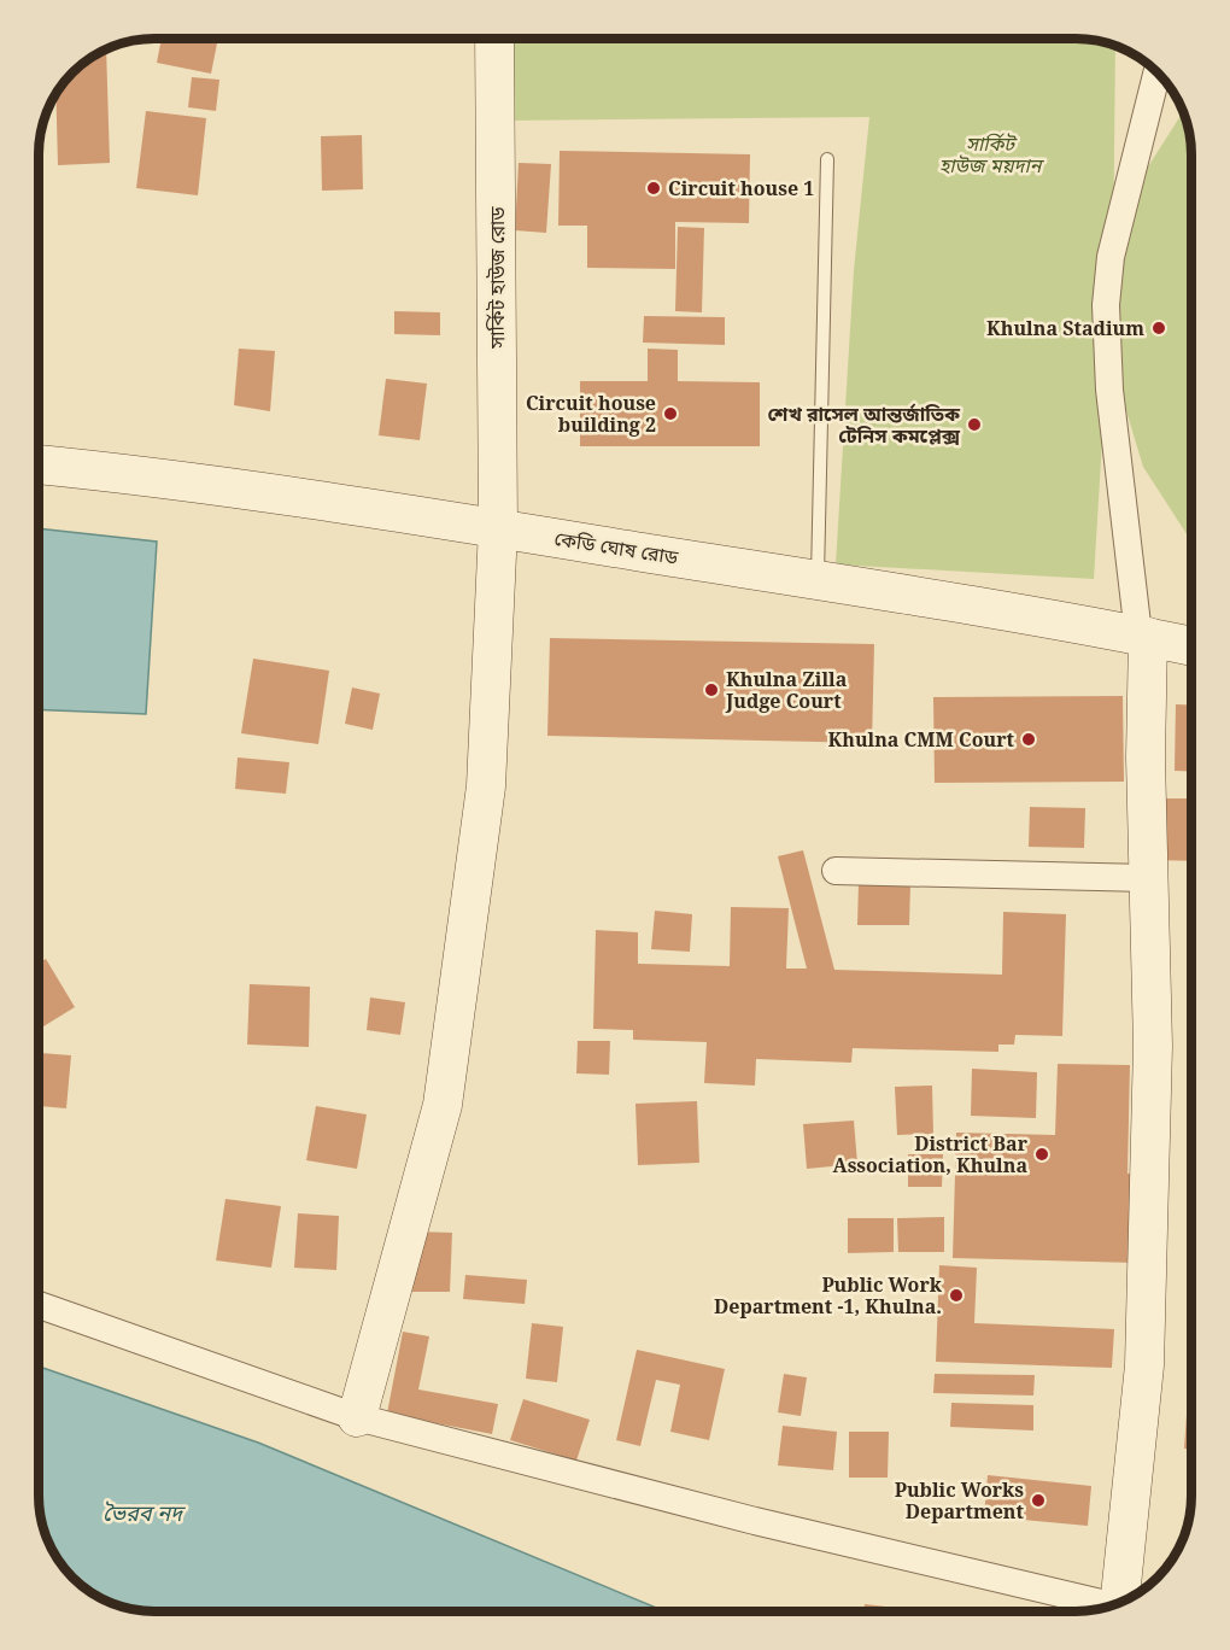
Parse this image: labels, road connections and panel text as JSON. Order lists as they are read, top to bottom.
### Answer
{
  "streets": {
    "street": ["সার্কিট হাউজ রোড", "কেডি ঘোষ রোড"]
  },
  "crossings": [
    ["সার্কিট হাউজ রোড", "কেডি ঘোষ রোড"]
  ],
  "water": ["ভৈরব নদ"],
  "parks": ["সার্কিট হাউজ ময়দান"],
  "places": [
    "Circuit house 1",
    "Khulna Stadium",
    "Circuit house building 2",
    "শেখ রাসেল আন্তর্জাতিক টেনিস কমপ্লেক্স",
    "Khulna Zilla Judge Court",
    "Khulna CMM Court",
    "District Bar Association, Khulna",
    "Public Work Department -1, Khulna.",
    "Public Works Department"
  ]
}
